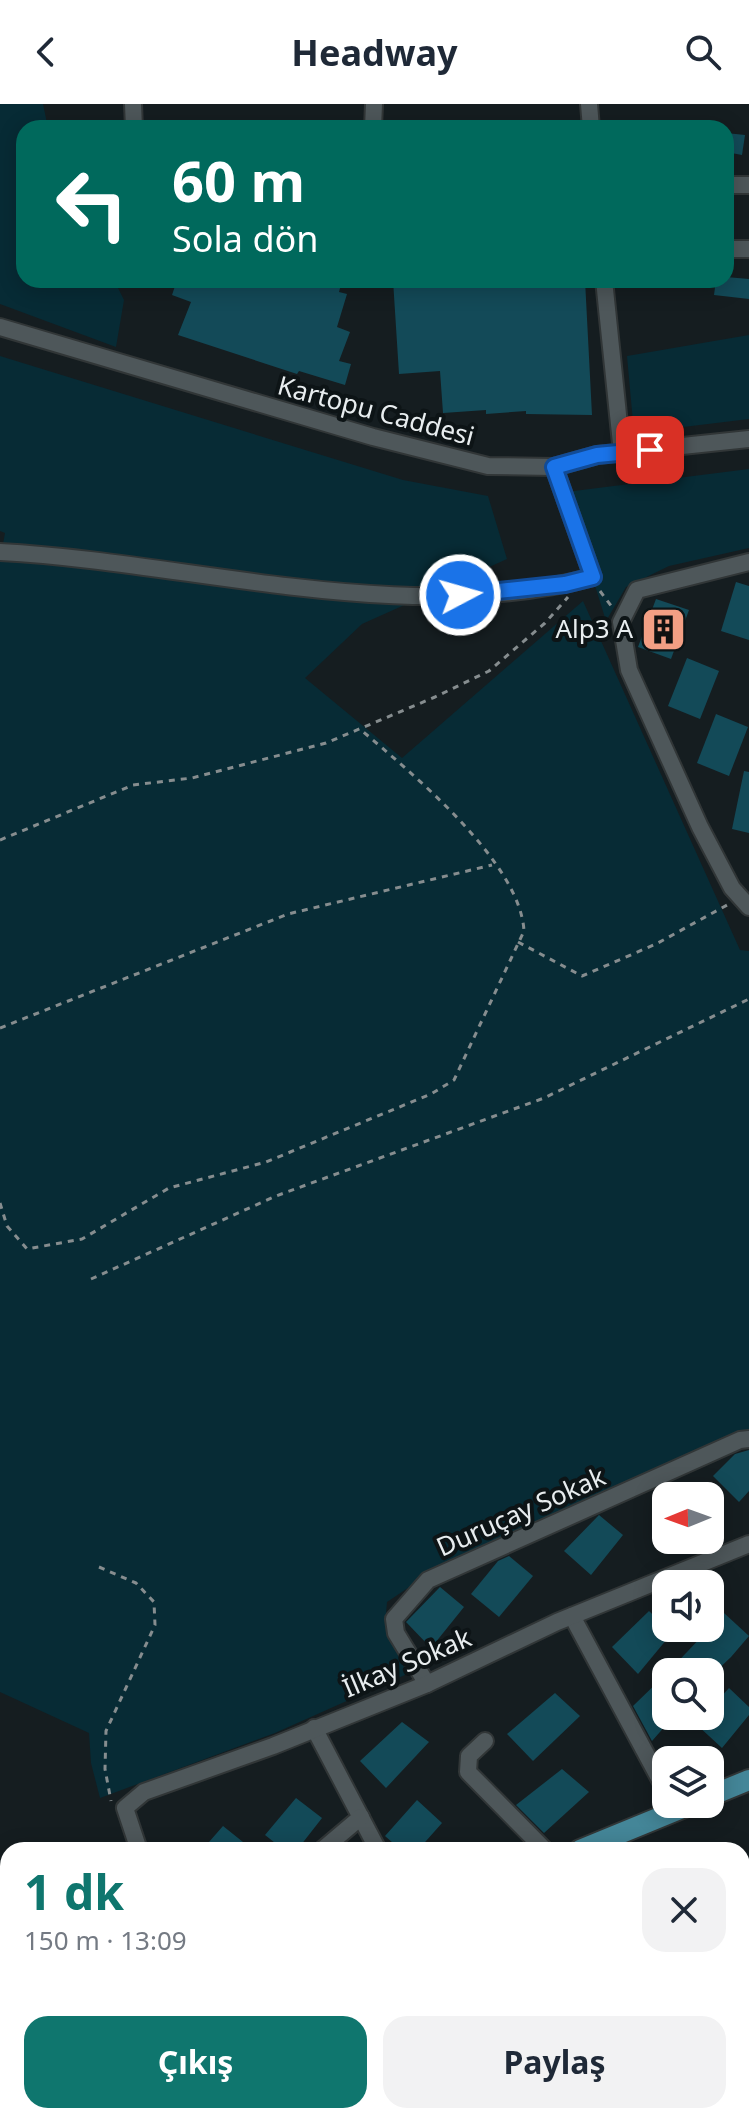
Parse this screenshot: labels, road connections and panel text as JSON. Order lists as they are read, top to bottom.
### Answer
{
  "streets": {
    "street": ["Kartopu Caddesi", "Duruçay Sokak", "İlkay Sokak"]
  },
  "crossings": [
    ["Duruçay Sokak", "İlkay Sokak"]
  ],
  "places": {
    "building": ["Alp3 A"]
  },
  "north": "left",
  "page": {
    "header": "Headway",
    "turn": ["60 m", "Sola dön"],
    "heading": ["1 dk", "150 m · 13:09"],
    "buttons": ["Çıkış", "Paylaş"]
  }
}
